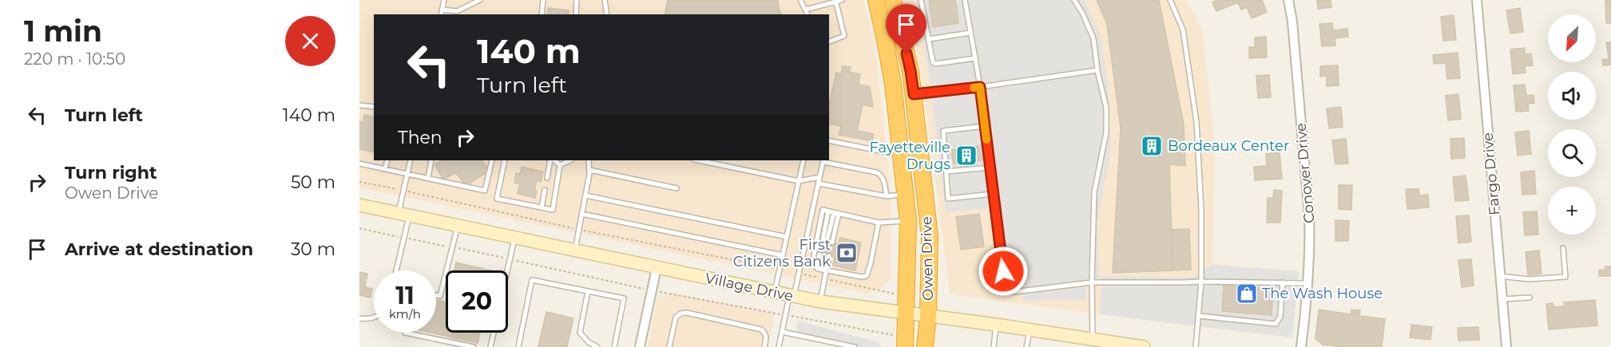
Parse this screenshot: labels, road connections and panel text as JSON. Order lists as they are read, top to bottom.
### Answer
{
  "streets": {
    "highway": ["Owen Drive"],
    "main road": ["Village Drive"],
    "street": ["Conover Drive", "Fargo Drive"]
  },
  "crossings": [
    ["Owen Drive", "Village Drive"]
  ],
  "places": {
    "building": ["Bordeaux Center", "Fayetteville Drugs"],
    "bank": ["First Citizens Bank"],
    "shop": ["The Wash House"]
  },
  "north": "bottom left",
  "page": {
    "heading": ["1 min", "220 m · 10:50"],
    "map_buttons": "+",
    "turn": ["140 m", "Turn left"],
    "list": [
      {
        "name": "Turn left",
        "value": "140 m"
      },
      {
        "name": "Turn right",
        "note": "Owen Drive",
        "value": "50 m"
      },
      {
        "name": "Arrive at destination",
        "value": "30 m"
      }
    ],
    "then": "Then",
    "speed": "11 km/h",
    "limit": "20"
  }
}
